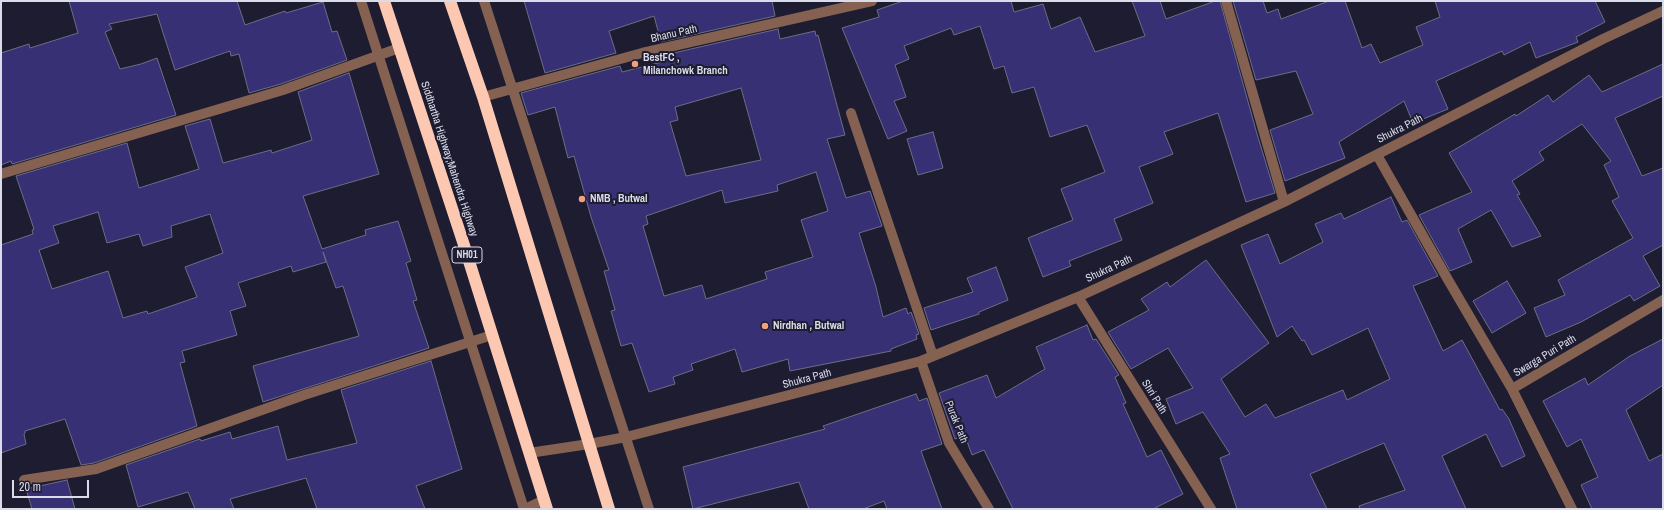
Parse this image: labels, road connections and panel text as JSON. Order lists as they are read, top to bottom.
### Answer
{
  "streets": {
    "highway": ["Siddhartha Highway;Mahendra Highway", "NH01"],
    "street": [
      "Bhanu Path",
      "Shukra Path",
      "Swarga Puri Path",
      "Shri Path",
      "Purak Path"
    ]
  },
  "crossings": [
    ["Shukra Path", "Siddhartha Highway;Mahendra Highway"],
    ["Shukra Path", "Shri Path"],
    ["Shukra Path", "Purak Path"]
  ],
  "places": ["BestFC , Milanchowk Branch", "NMB , Butwal", "Nirdhan , Butwal"],
  "scale_bar": "20 m"
}
